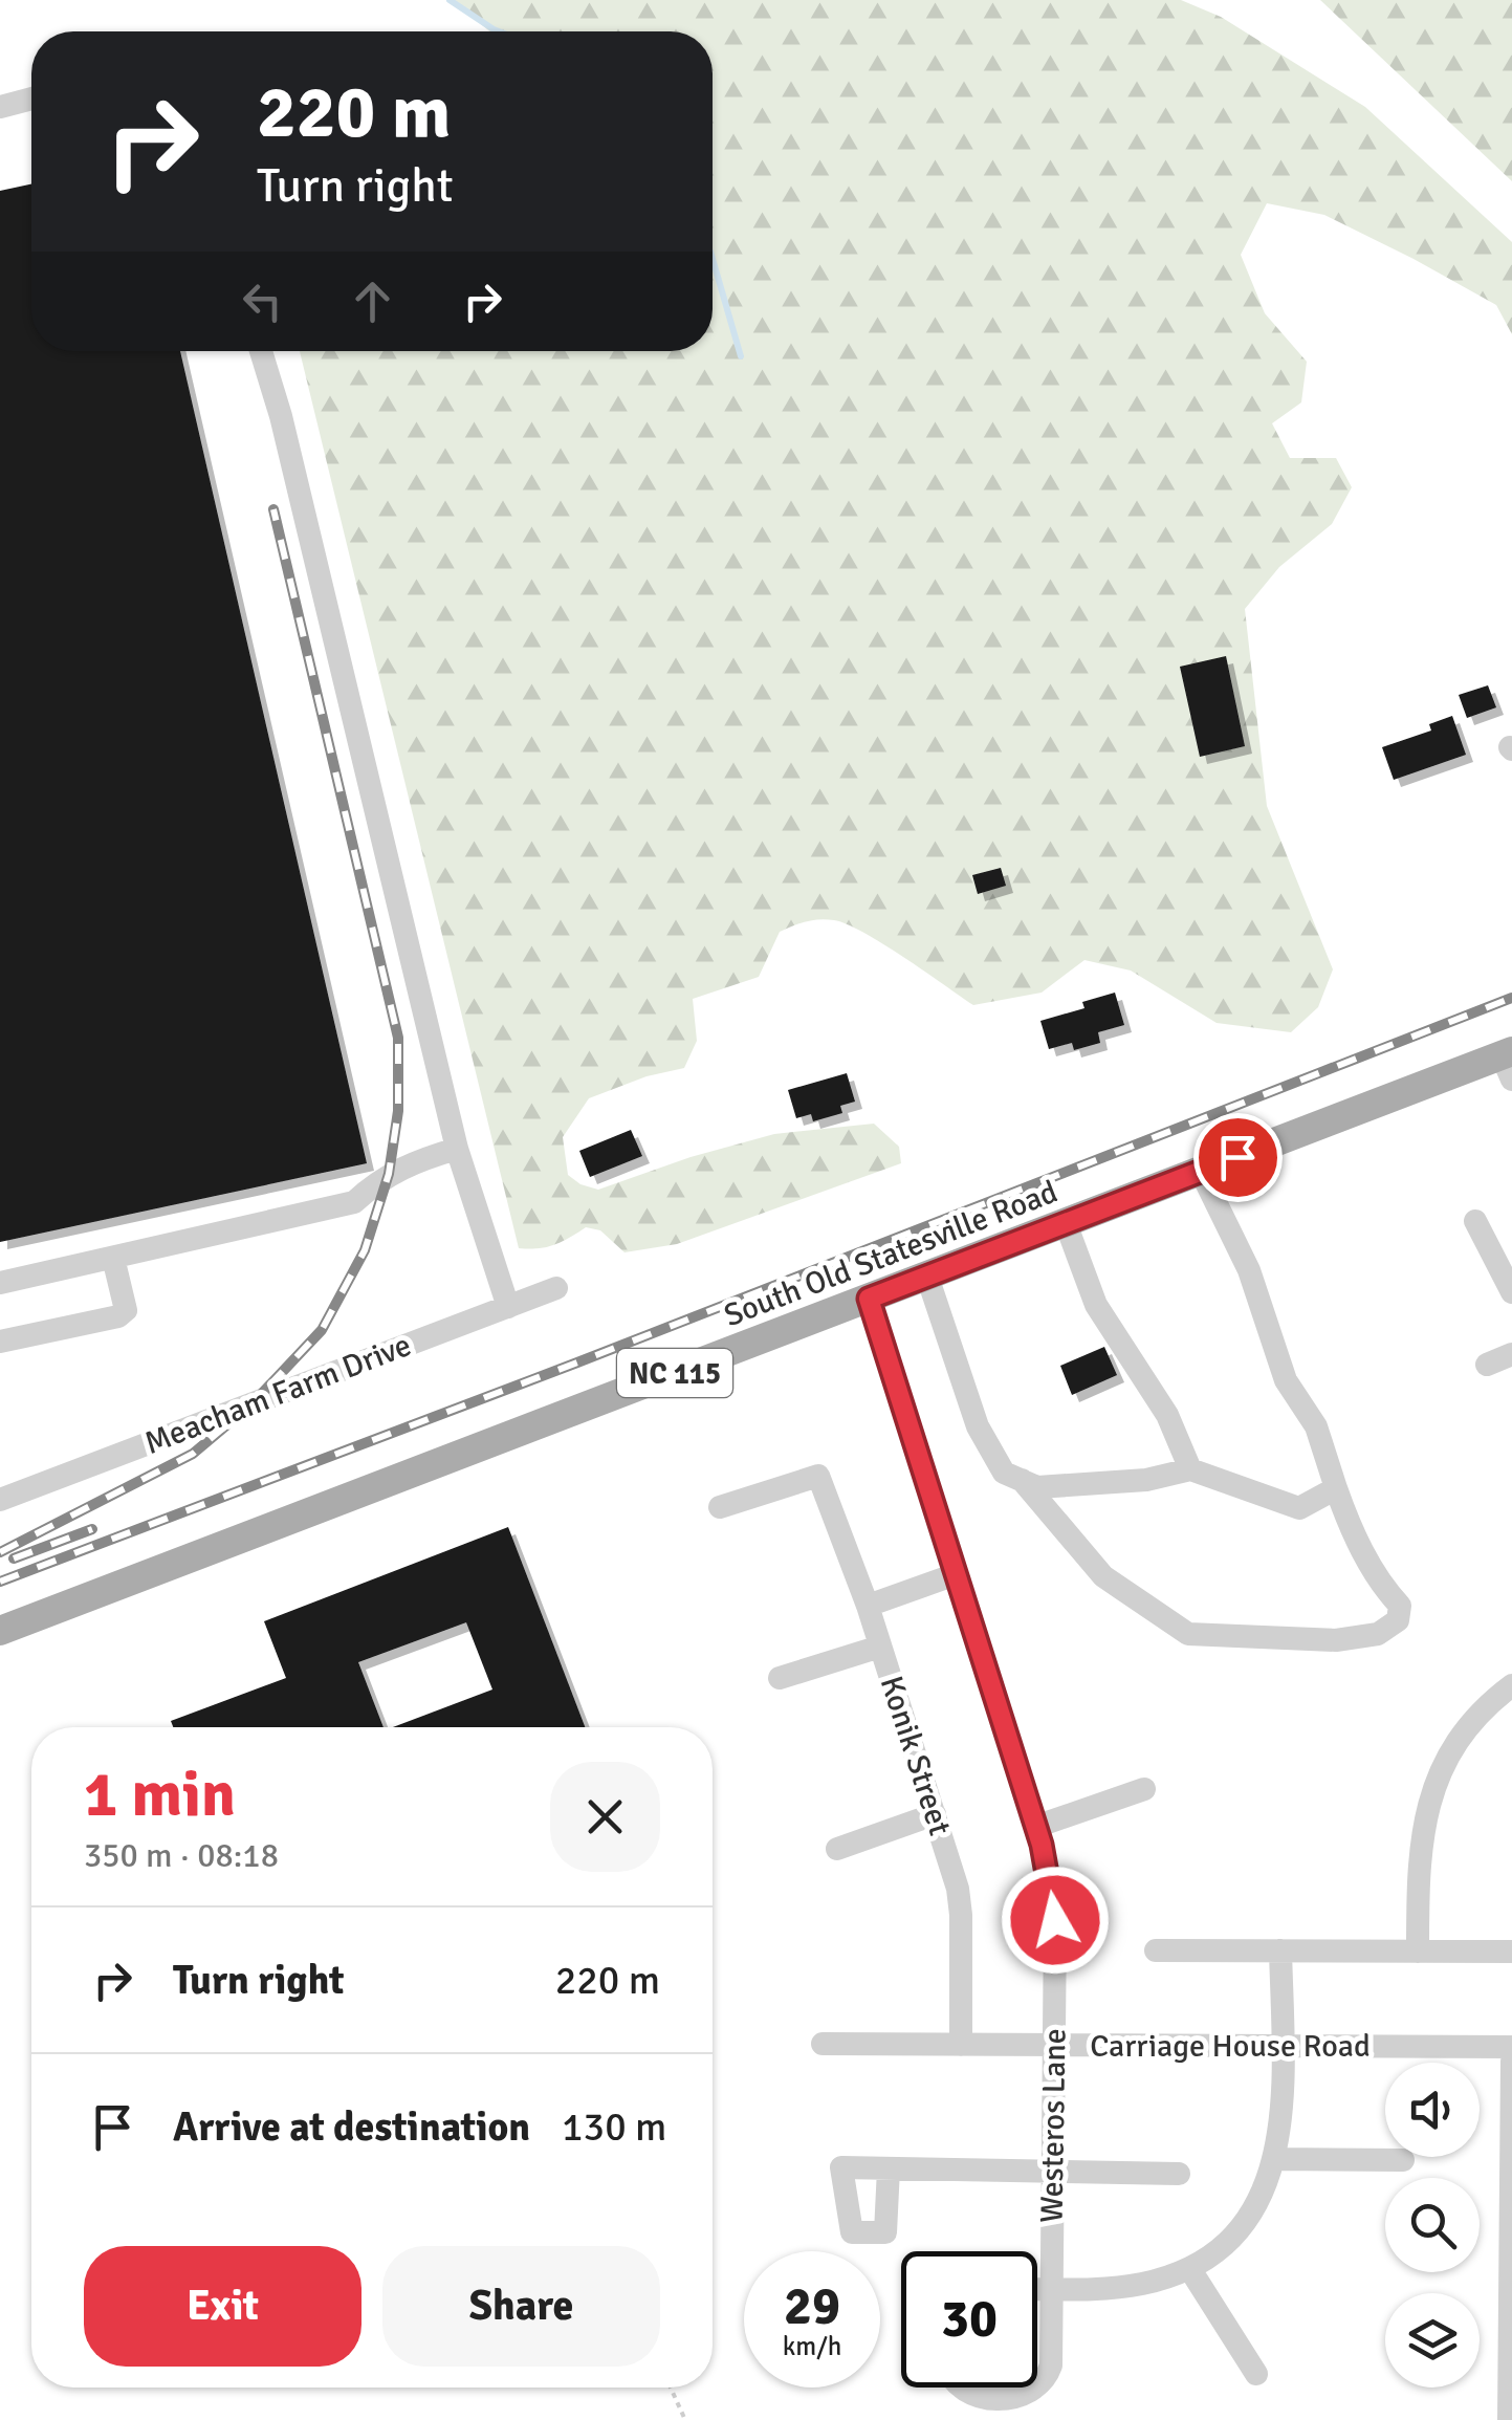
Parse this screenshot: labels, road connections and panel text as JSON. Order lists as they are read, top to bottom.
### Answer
{
  "streets": {
    "main road": ["South Old Statesville Road", "NC 115"],
    "street": [
      "Meacham Farm Drive",
      "Konik Street",
      "Carriage House Road",
      "Westeros Lane"
    ]
  },
  "crossings": [
    ["South Old Statesville Road", "Westeros Lane"],
    ["Konik Street", "Carriage House Road"],
    ["Carriage House Road", "Westeros Lane"]
  ],
  "page": {
    "turn": ["220 m", "Turn right"],
    "heading": ["1 min", "350 m · 08:18"],
    "list": [
      {
        "name": "Turn right",
        "value": "220 m"
      },
      {
        "name": "Arrive at destination",
        "value": "130 m"
      }
    ],
    "buttons": ["Exit", "Share"],
    "speed": "29 km/h",
    "limit": "30"
  }
}
